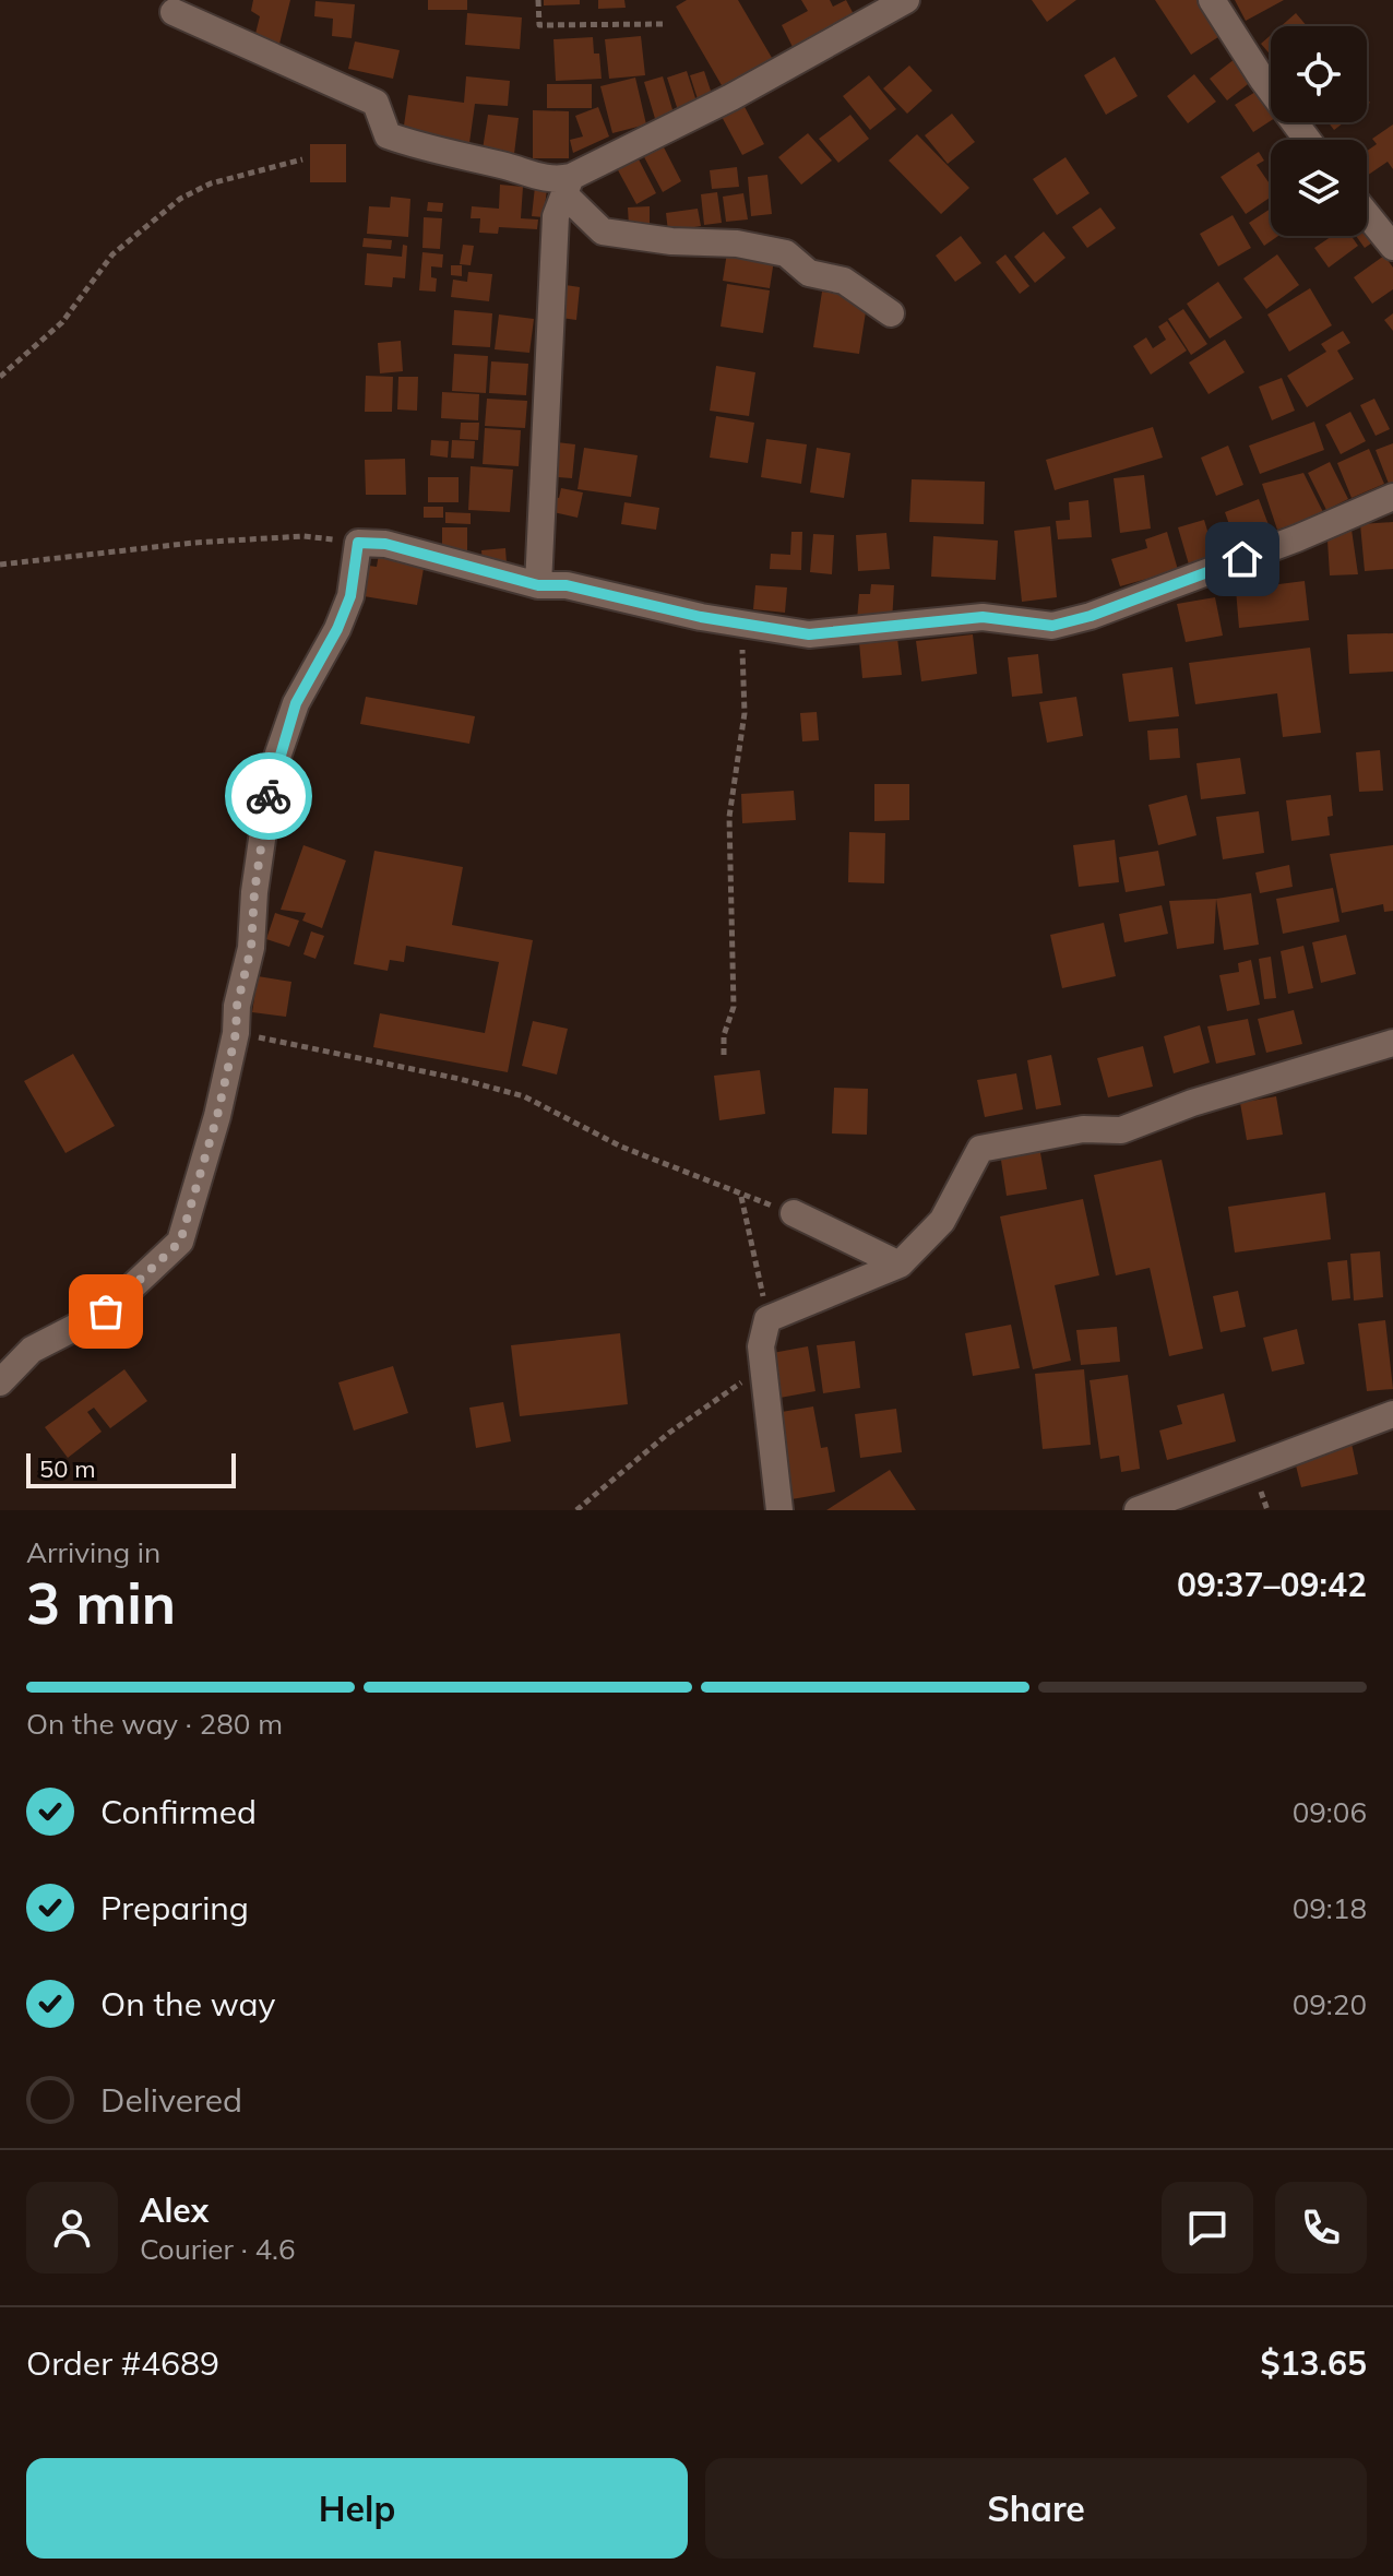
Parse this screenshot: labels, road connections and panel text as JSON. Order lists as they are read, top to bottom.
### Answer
{
  "scale_bar": "50 m",
  "page": {
    "scale": "50 m",
    "heading": ["3 min", "Arriving in", "09:37–09:42"],
    "panel": [
      "Alex",
      "Courier · 4.6",
      "Order #4689",
      "$13.65"
    ],
    "bar": "On the way · 280 m",
    "list": [
      ["Confirmed", "09:06"],
      ["Preparing", "09:18"],
      ["On the way", "09:20"],
      "Delivered"
    ],
    "buttons": ["Help", "Share"]
  }
}
